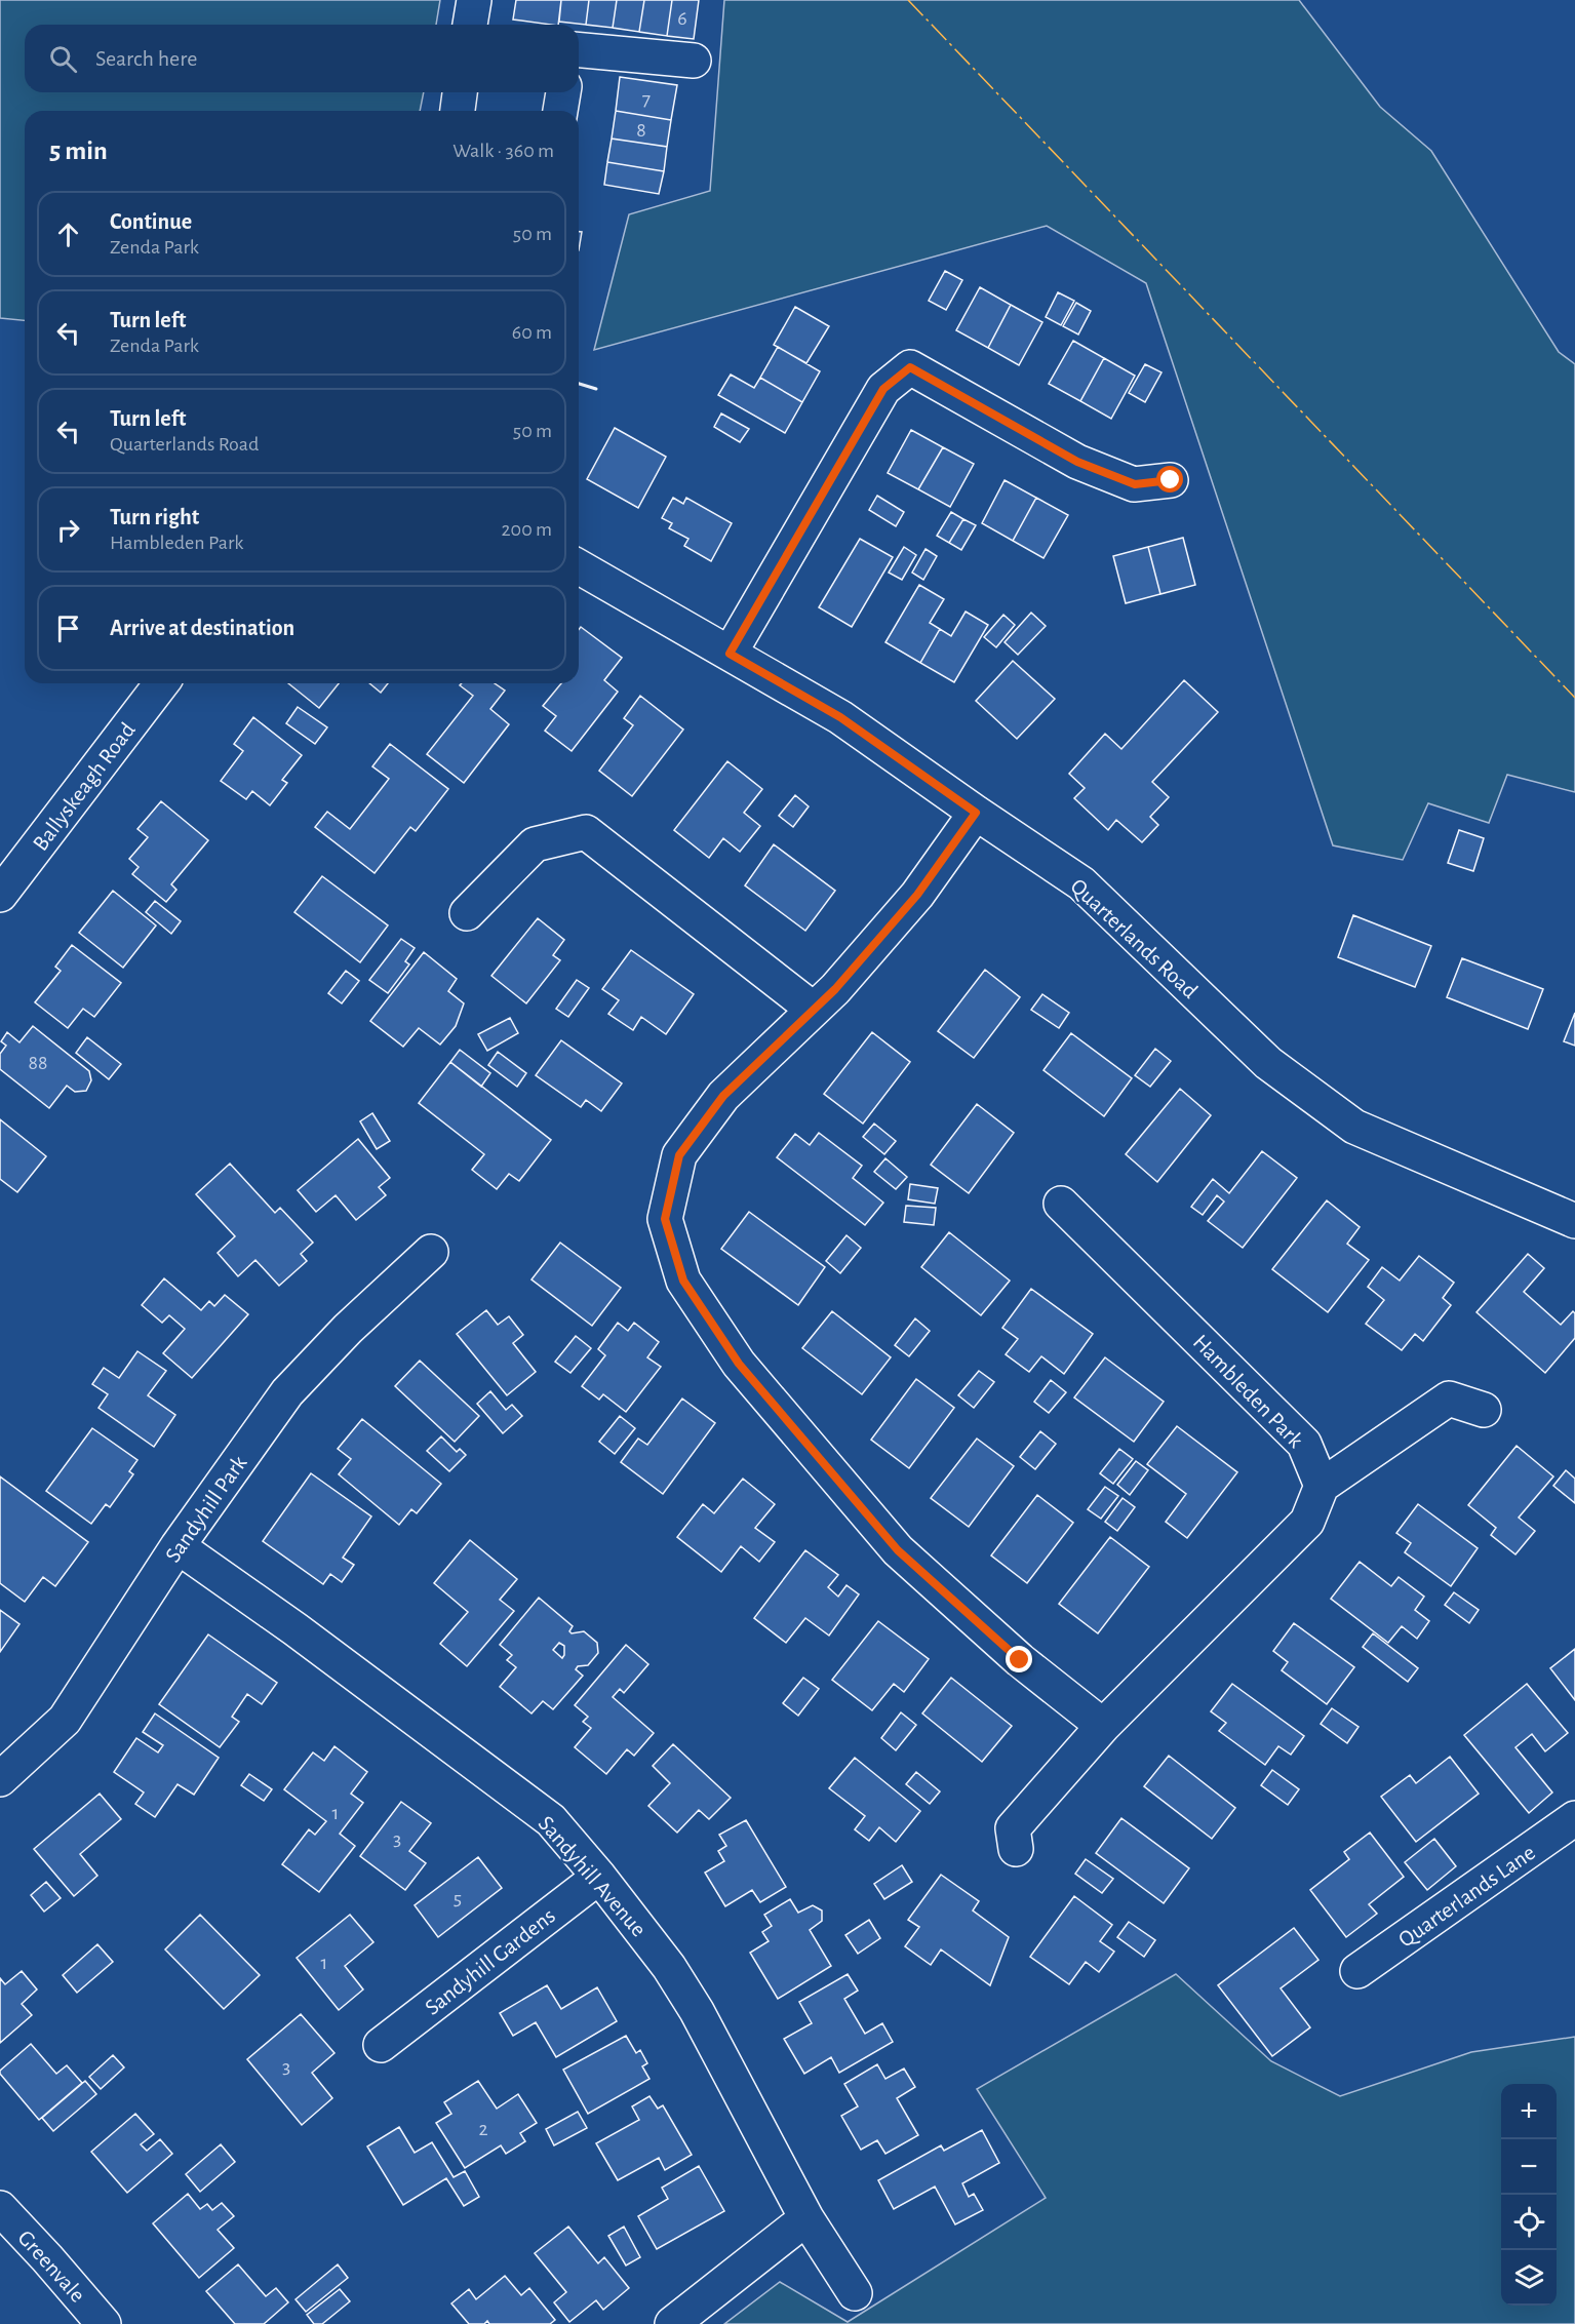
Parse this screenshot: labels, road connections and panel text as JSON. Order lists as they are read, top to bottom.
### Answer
{
  "streets": {
    "street": [
      "Ballyskeagh Road",
      "Quarterlands Road",
      "Hambleden Park",
      "Sandyhill Park",
      "Sandyhill Avenue",
      "Quarterlands Lane",
      "Sandyhill Gardens",
      "Greenvale"
    ]
  },
  "crossings": [
    ["Sandyhill Park", "Sandyhill Avenue"],
    ["Sandyhill Avenue", "Sandyhill Gardens"]
  ],
  "house_numbers": [
    "6",
    "7",
    "8",
    "88",
    "1",
    "3",
    "5",
    "1",
    "3",
    "2"
  ],
  "page": {
    "search": "Search here",
    "heading": ["5 min", "Walk · 360 m"],
    "list": [
      ["Continue", "Zenda Park", "50 m"],
      ["Turn left", "Zenda Park", "60 m"],
      ["Turn left", "Quarterlands Road", "50 m"],
      ["Turn right", "Hambleden Park", "200 m"],
      "Arrive at destination"
    ],
    "map_buttons": ["+", "−"]
  }
}
